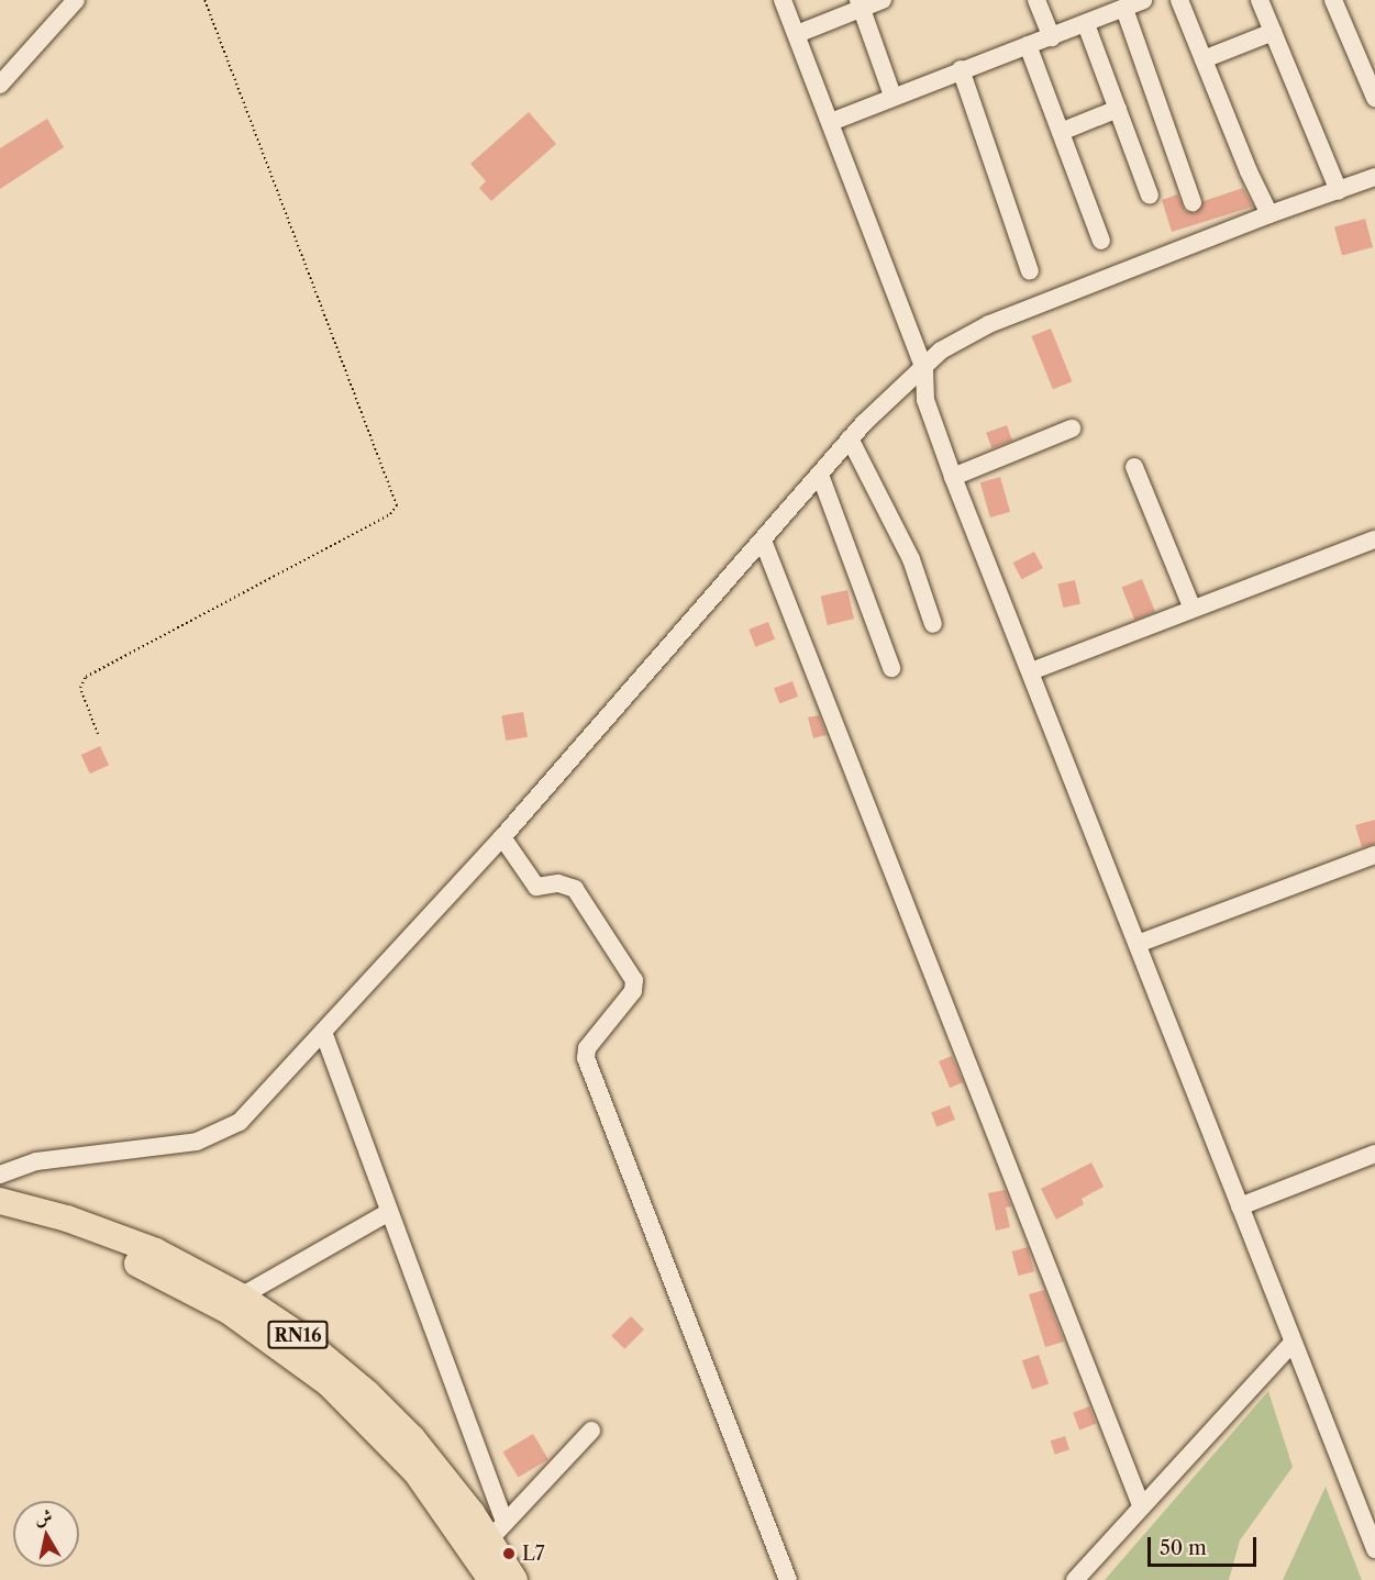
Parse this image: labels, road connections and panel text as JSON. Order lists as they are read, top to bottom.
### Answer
{
  "streets": {
    "highway": ["RN16"]
  },
  "places": ["L7"],
  "scale_bar": "50 m",
  "north": "top"
}
